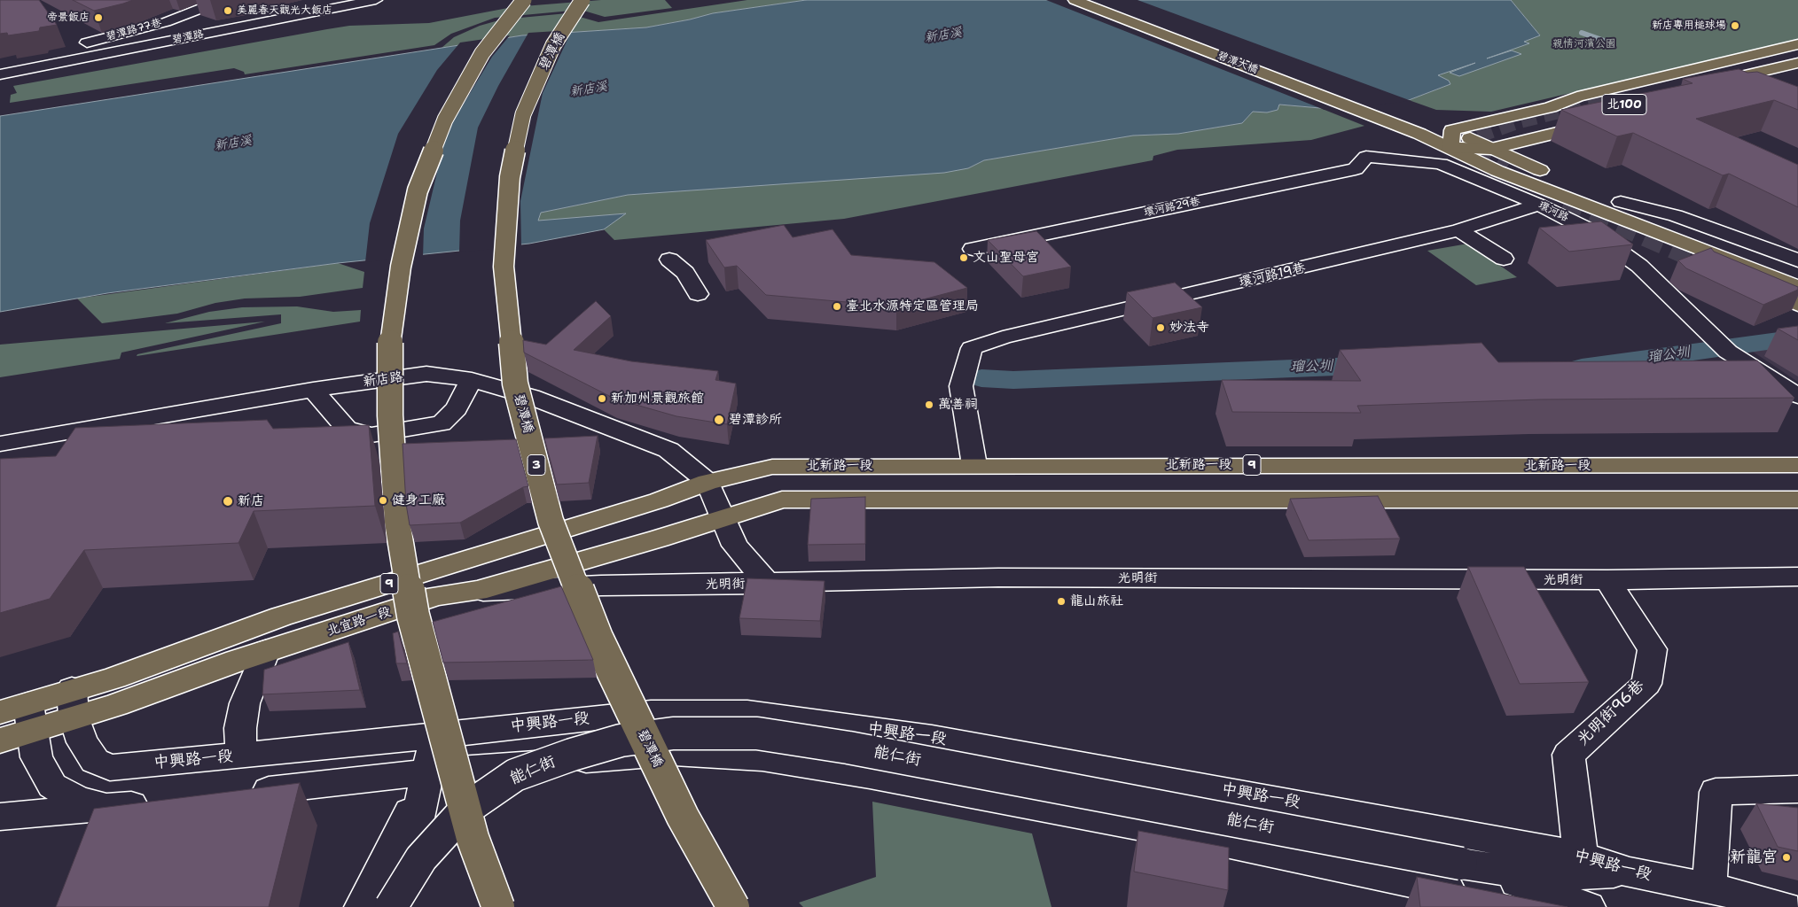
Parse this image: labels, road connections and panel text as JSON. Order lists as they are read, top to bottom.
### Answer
{
  "streets": {
    "main road": [
      "碧潭橋",
      "碧潭大橋",
      "北100",
      "3",
      "北新路一段",
      "9",
      "北宜路一段"
    ],
    "street": [
      "碧潭路77巷",
      "碧潭路",
      "環河路29巷",
      "環河路",
      "環河路19巷",
      "新店路",
      "光明街",
      "光明街96巷",
      "中興路一段",
      "能仁街"
    ]
  },
  "crossings": [
    ["碧潭路77巷", "碧潭路"],
    ["碧潭大橋", "北100"],
    ["環河路29巷", "環河路"],
    ["環河路", "環河路19巷"],
    ["環河路19巷", "北新路一段"],
    ["新店路", "北新路一段"],
    ["新店路", "9"],
    ["新店路", "光明街"],
    ["新店路", "北宜路一段"],
    ["北新路一段", "北宜路一段"],
    ["9", "北宜路一段"],
    ["光明街", "北宜路一段"],
    ["光明街", "光明街96巷"],
    ["北宜路一段", "中興路一段"],
    ["光明街96巷", "中興路一段"]
  ],
  "water": ["新店溪", "瑠公圳"],
  "parks": ["親情河濱公園"],
  "places": [
    "美麗春天觀光大飯店",
    "帝景飯店",
    "新店專用槌球場",
    "文山聖母宮",
    "臺北水源特定區管理局",
    "妙法寺",
    "新加州景觀旅館",
    "萬善祠",
    "碧潭診所",
    "健身工廠",
    "新店",
    "龍山旅社",
    "新龍宮"
  ]
}
